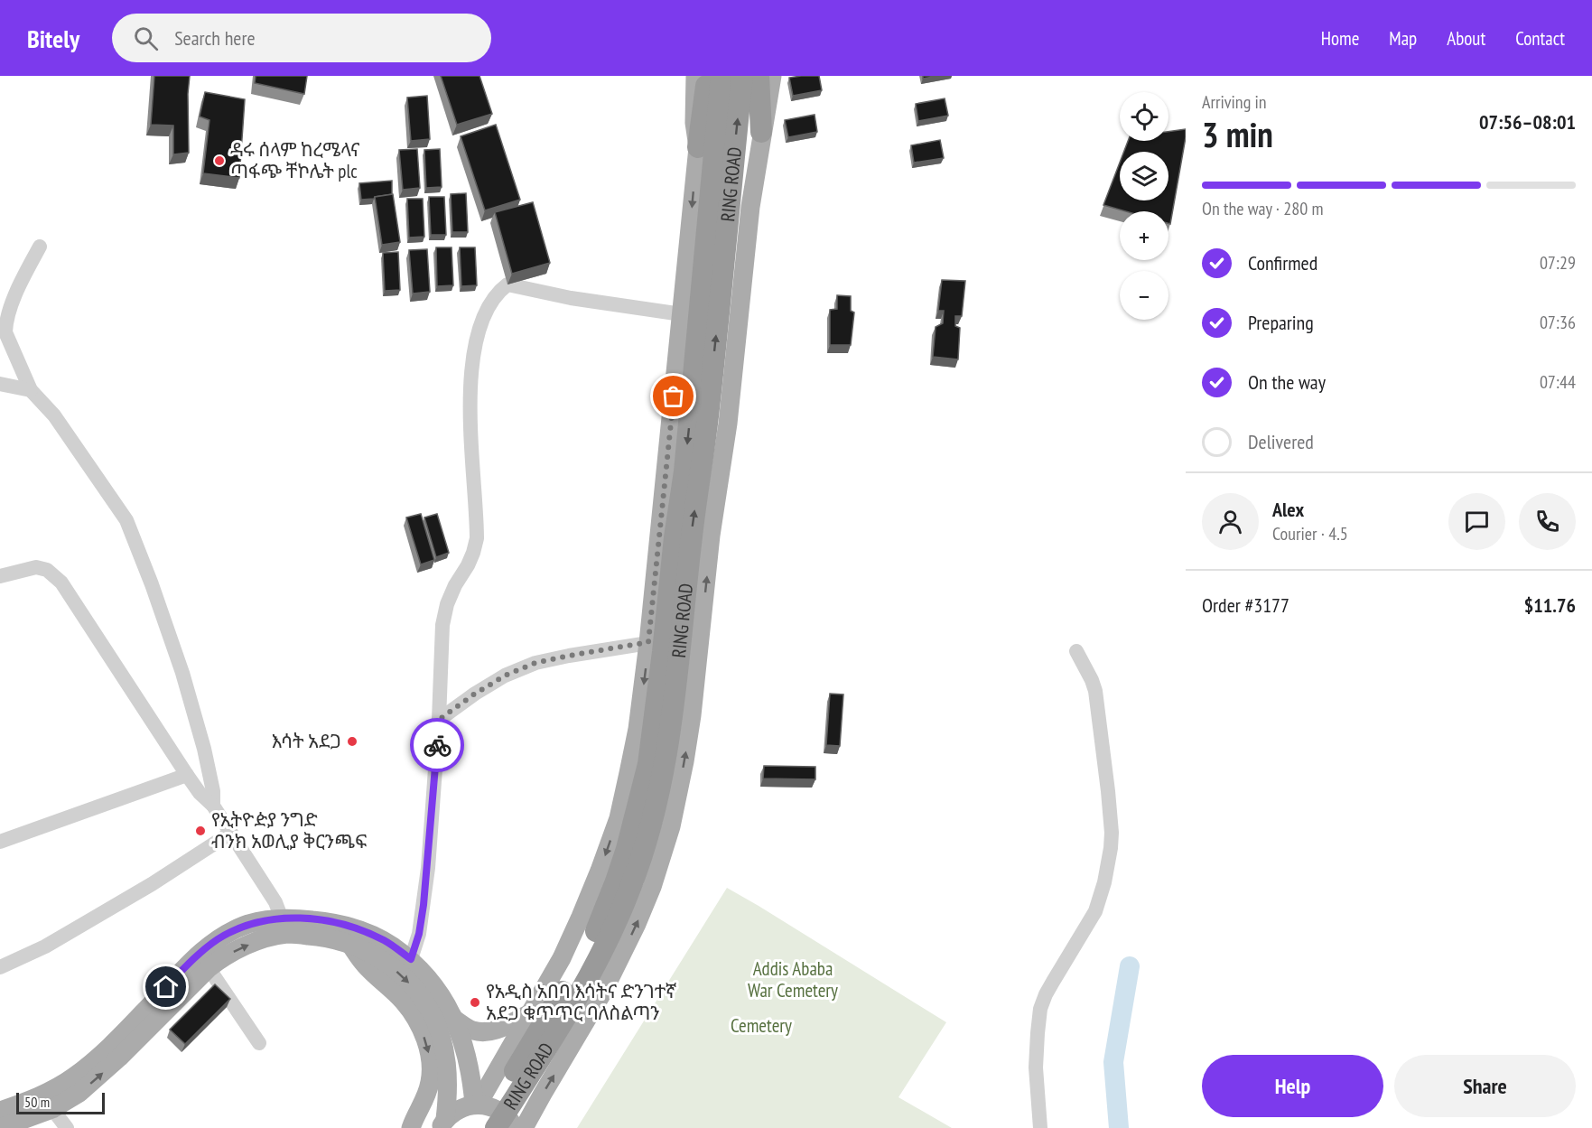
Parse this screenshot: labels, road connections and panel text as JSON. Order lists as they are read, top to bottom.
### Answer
{
  "streets": {
    "highway": ["RING ROAD"]
  },
  "parks": ["Addis Ababa War Cemetery", "Cemetery"],
  "places": [
    "ዳሩ ሰላም ከረሜላና ጣፋጭ ቸኮሌት plc",
    "እሳት አደጋ",
    "የኢትዮዽያ ንግድ ብንክ አወሊያ ቅርንጫፍ",
    "የአዲስ አበባ እሳትና ድንገተኛ አደጋ ቁጥጥር ባለስልጣን"
  ],
  "scale_bar": "50 m",
  "page": {
    "header": "Bitely",
    "search": "Search here",
    "nav": [
      "Home",
      "Map",
      "About",
      "Contact"
    ],
    "heading": ["3 min", "Arriving in", "07:56–08:01"],
    "panel": [
      "Alex",
      "Courier · 4.5",
      "Order #3177",
      "$11.76"
    ],
    "map_buttons": ["+", "−"],
    "bar": "On the way · 280 m",
    "list": [
      ["Confirmed", "07:29"],
      ["Preparing", "07:36"],
      ["On the way", "07:44"],
      "Delivered"
    ],
    "buttons": ["Help", "Share"],
    "scale": "50 m"
  }
}
